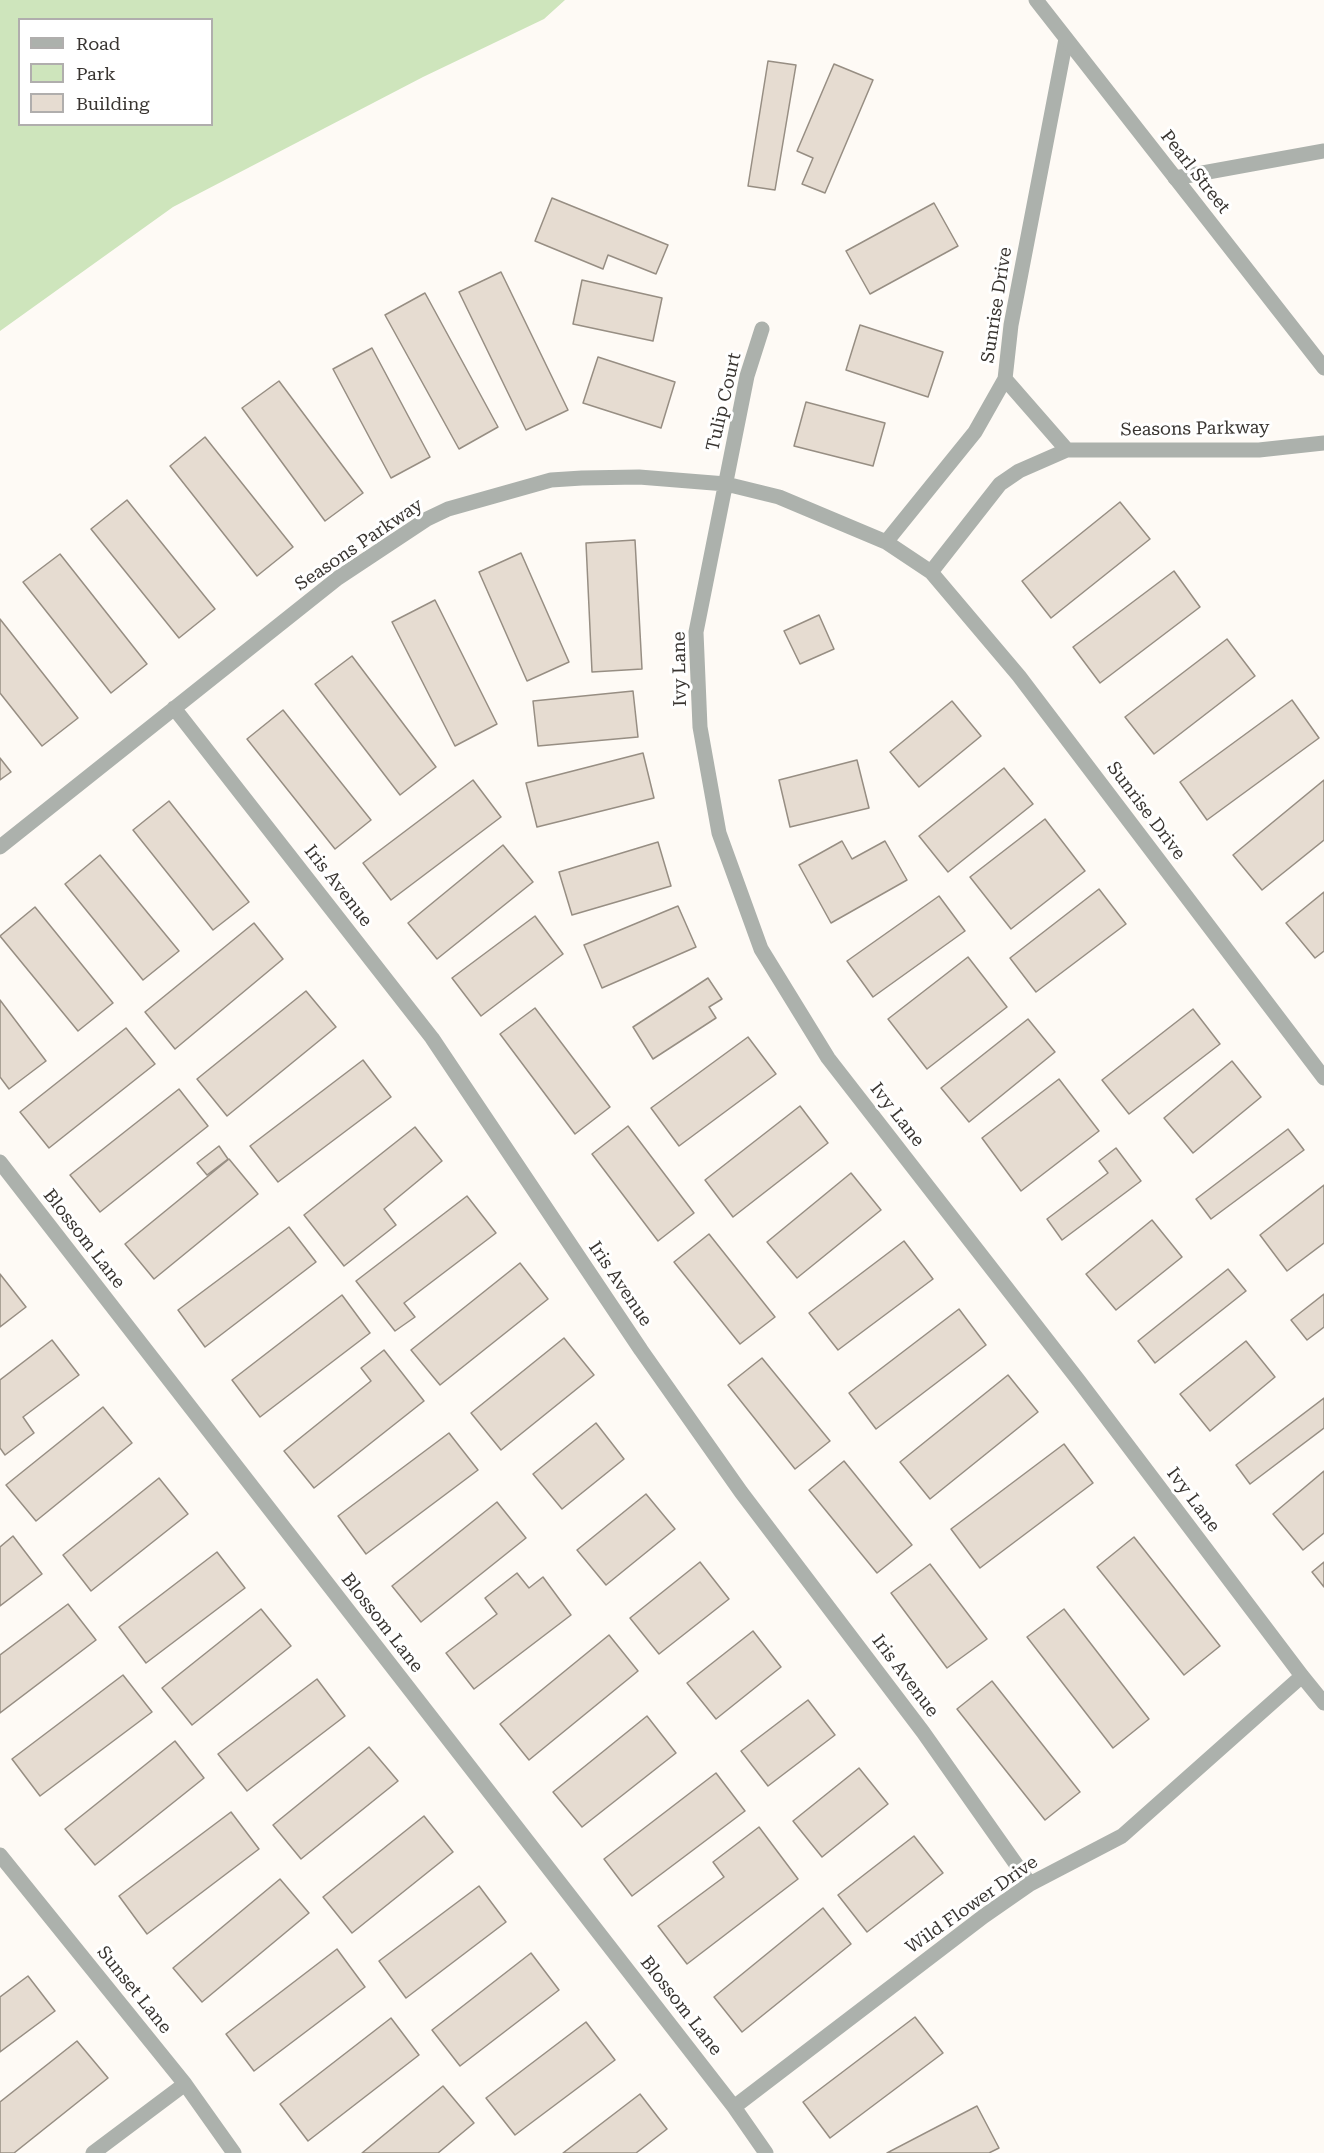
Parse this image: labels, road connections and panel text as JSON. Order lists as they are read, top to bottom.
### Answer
{
  "streets": {
    "street": [
      "Pearl Street",
      "Sunrise Drive",
      "Tulip Court",
      "Seasons Parkway",
      "Ivy Lane",
      "Iris Avenue",
      "Blossom Lane",
      "Wild Flower Drive",
      "Sunset Lane"
    ]
  },
  "crossings": [
    ["Pearl Street", "Sunrise Drive"],
    ["Sunrise Drive", "Seasons Parkway"],
    ["Tulip Court", "Seasons Parkway"],
    ["Tulip Court", "Ivy Lane"],
    ["Seasons Parkway", "Ivy Lane"],
    ["Seasons Parkway", "Iris Avenue"],
    ["Ivy Lane", "Wild Flower Drive"],
    ["Iris Avenue", "Wild Flower Drive"],
    ["Blossom Lane", "Wild Flower Drive"]
  ],
  "legend": ["Road", "Park", "Building"]
}
